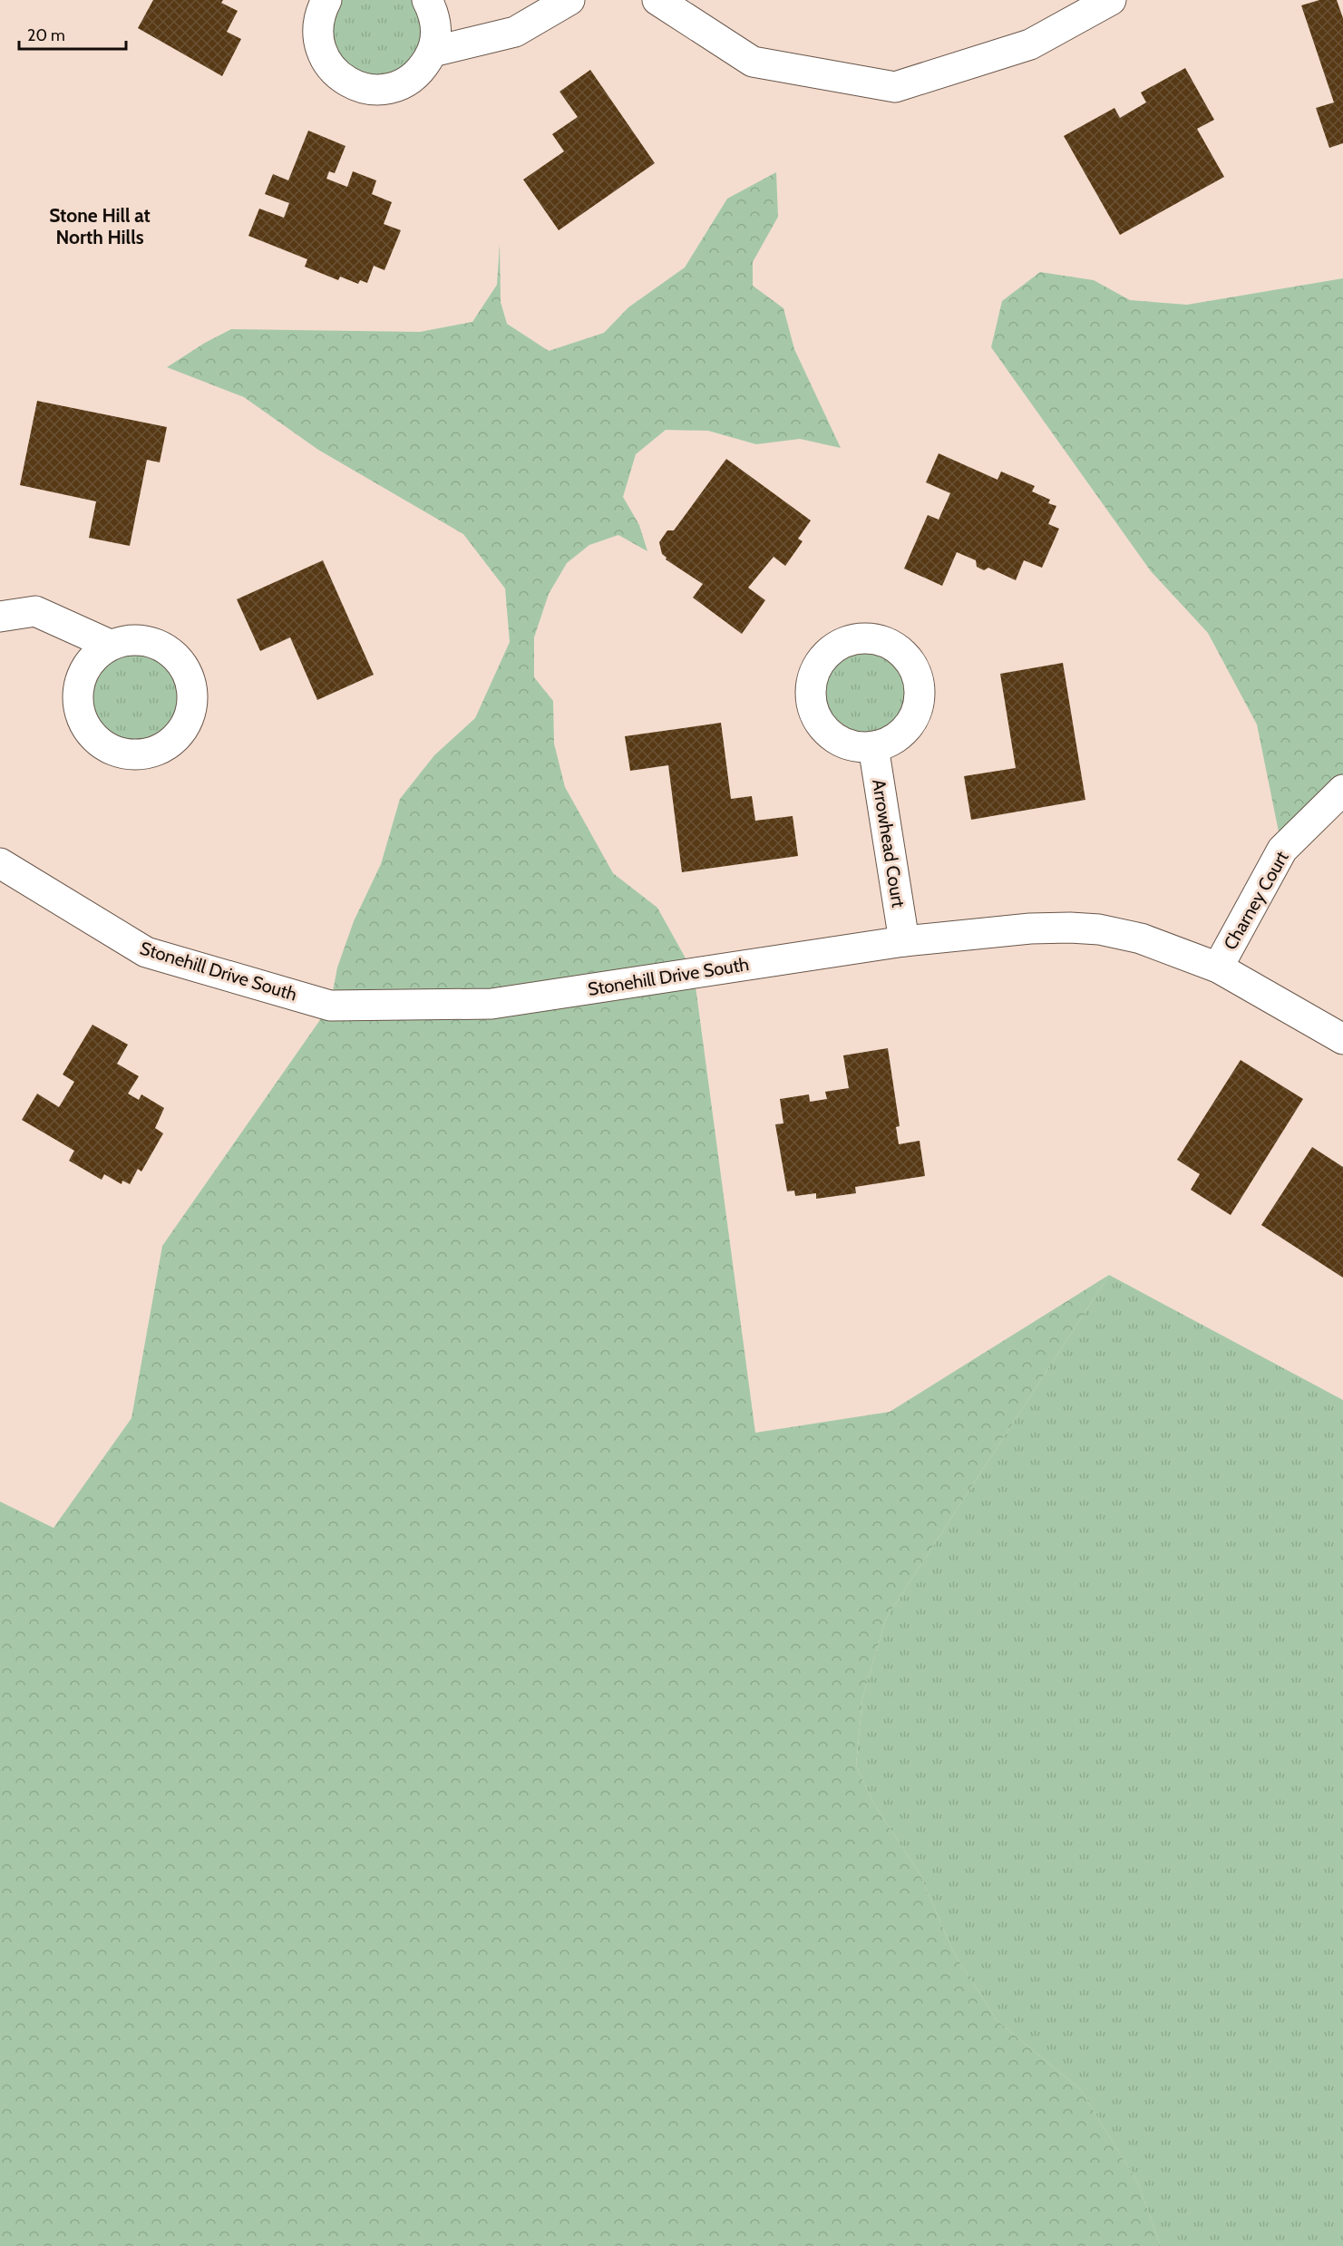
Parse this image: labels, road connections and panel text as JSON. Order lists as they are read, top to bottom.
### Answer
{
  "streets": {
    "street": ["Arrowhead Court", "Charney Court", "Stonehill Drive South"]
  },
  "crossings": [
    ["Arrowhead Court", "Stonehill Drive South"],
    ["Charney Court", "Stonehill Drive South"]
  ],
  "districts": ["Stone Hill at North Hills"],
  "scale_bar": "20 m"
}
